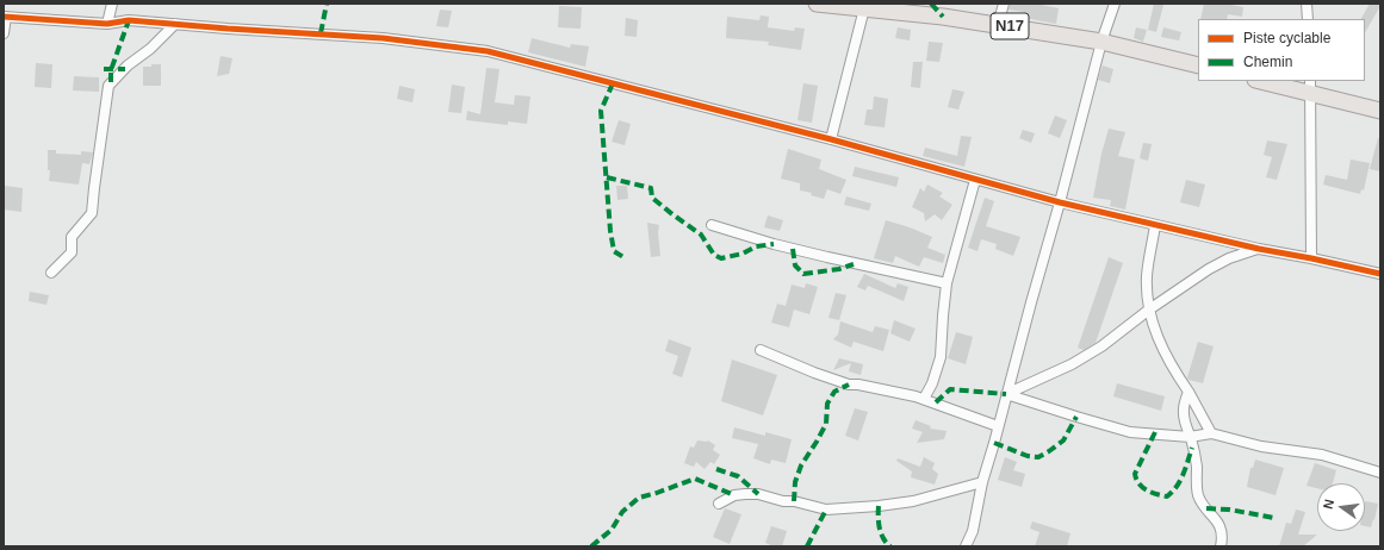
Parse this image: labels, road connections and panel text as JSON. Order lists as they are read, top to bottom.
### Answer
{
  "streets": {
    "main road": ["N17"]
  },
  "legend": ["Piste cyclable", "Chemin"],
  "north": "left"
}
